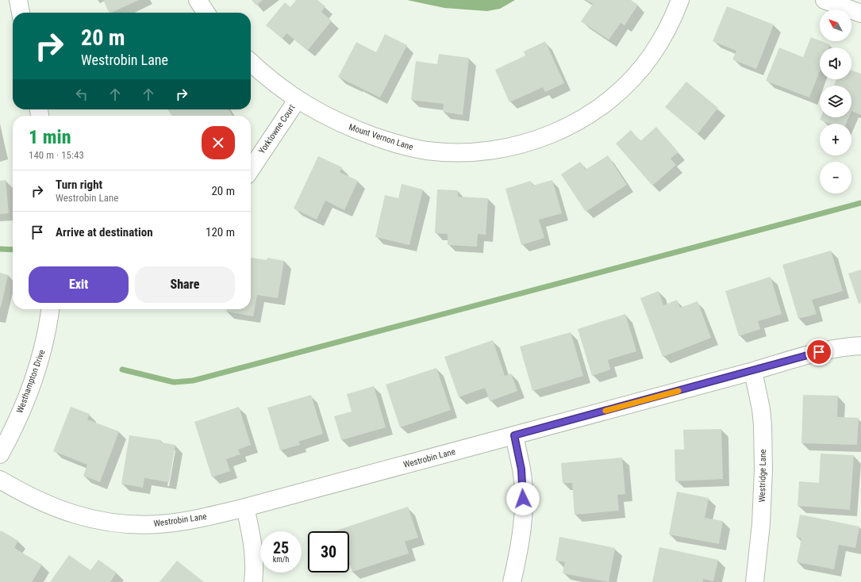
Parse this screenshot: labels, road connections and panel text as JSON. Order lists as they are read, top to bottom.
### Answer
{
  "streets": {
    "street": [
      "Yorktowne Court",
      "Mount Vernon Lane",
      "Westhampton Drive",
      "Westrobin Lane",
      "Westridge Lane"
    ]
  },
  "crossings": [
    ["Yorktowne Court", "Mount Vernon Lane"],
    ["Westrobin Lane", "Westridge Lane"]
  ],
  "north": "top left",
  "page": {
    "map_buttons": ["+", "−"],
    "turn": ["20 m", "Westrobin Lane"],
    "heading": ["1 min", "140 m · 15:43"],
    "list": [
      {
        "name": "Turn right",
        "note": "Westrobin Lane",
        "value": "20 m"
      },
      {
        "name": "Arrive at destination",
        "value": "120 m"
      }
    ],
    "buttons": ["Exit", "Share"],
    "speed": "25 km/h",
    "limit": "30"
  }
}
